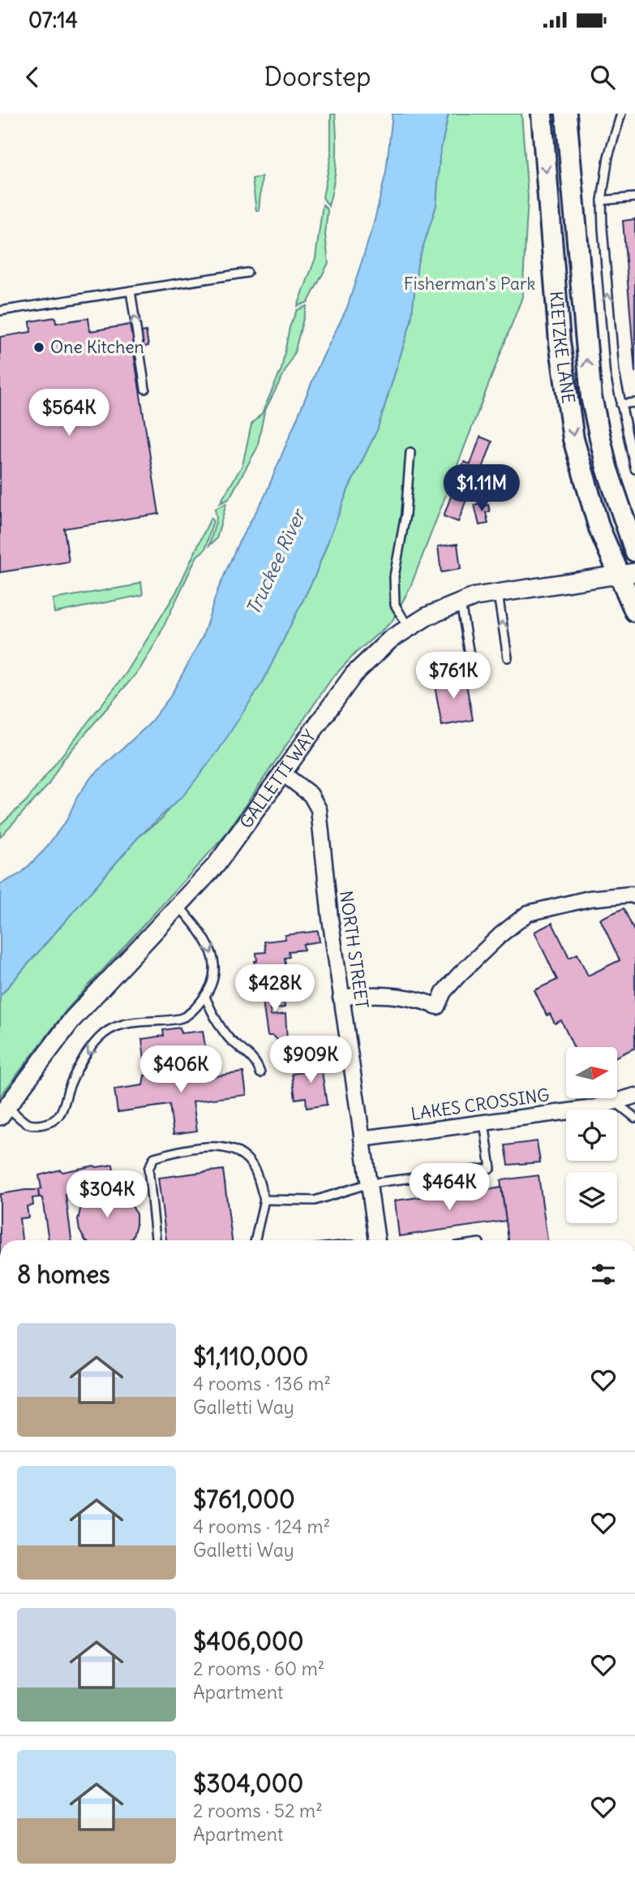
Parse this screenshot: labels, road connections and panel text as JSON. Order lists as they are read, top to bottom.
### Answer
{
  "streets": {
    "main road": ["KIETZKE LANE"],
    "street": ["GALLETTI WAY", "NORTH STREET", "LAKES CROSSING"]
  },
  "crossings": [
    ["KIETZKE LANE", "GALLETTI WAY"],
    ["GALLETTI WAY", "NORTH STREET"],
    ["NORTH STREET", "LAKES CROSSING"]
  ],
  "water": ["Truckee River"],
  "parks": ["Fisherman's Park"],
  "places": ["One Kitchen"],
  "north": "right",
  "page": {
    "status": "07:14",
    "header": "Doorstep",
    "price": [
      "$564K",
      "$1.11M",
      "$761K",
      "$428K",
      "$909K",
      "$406K",
      "$464K",
      "$304K"
    ],
    "heading": "8 homes",
    "list": [
      {
        "name": "$1,110,000",
        "note": "4 rooms · 136 m² · Galletti Way"
      },
      {
        "name": "$761,000",
        "note": "4 rooms · 124 m² · Galletti Way"
      },
      {
        "name": "$406,000",
        "note": "2 rooms · 60 m² · Apartment"
      },
      {
        "name": "$304,000",
        "note": "2 rooms · 52 m² · Apartment"
      }
    ]
  }
}
